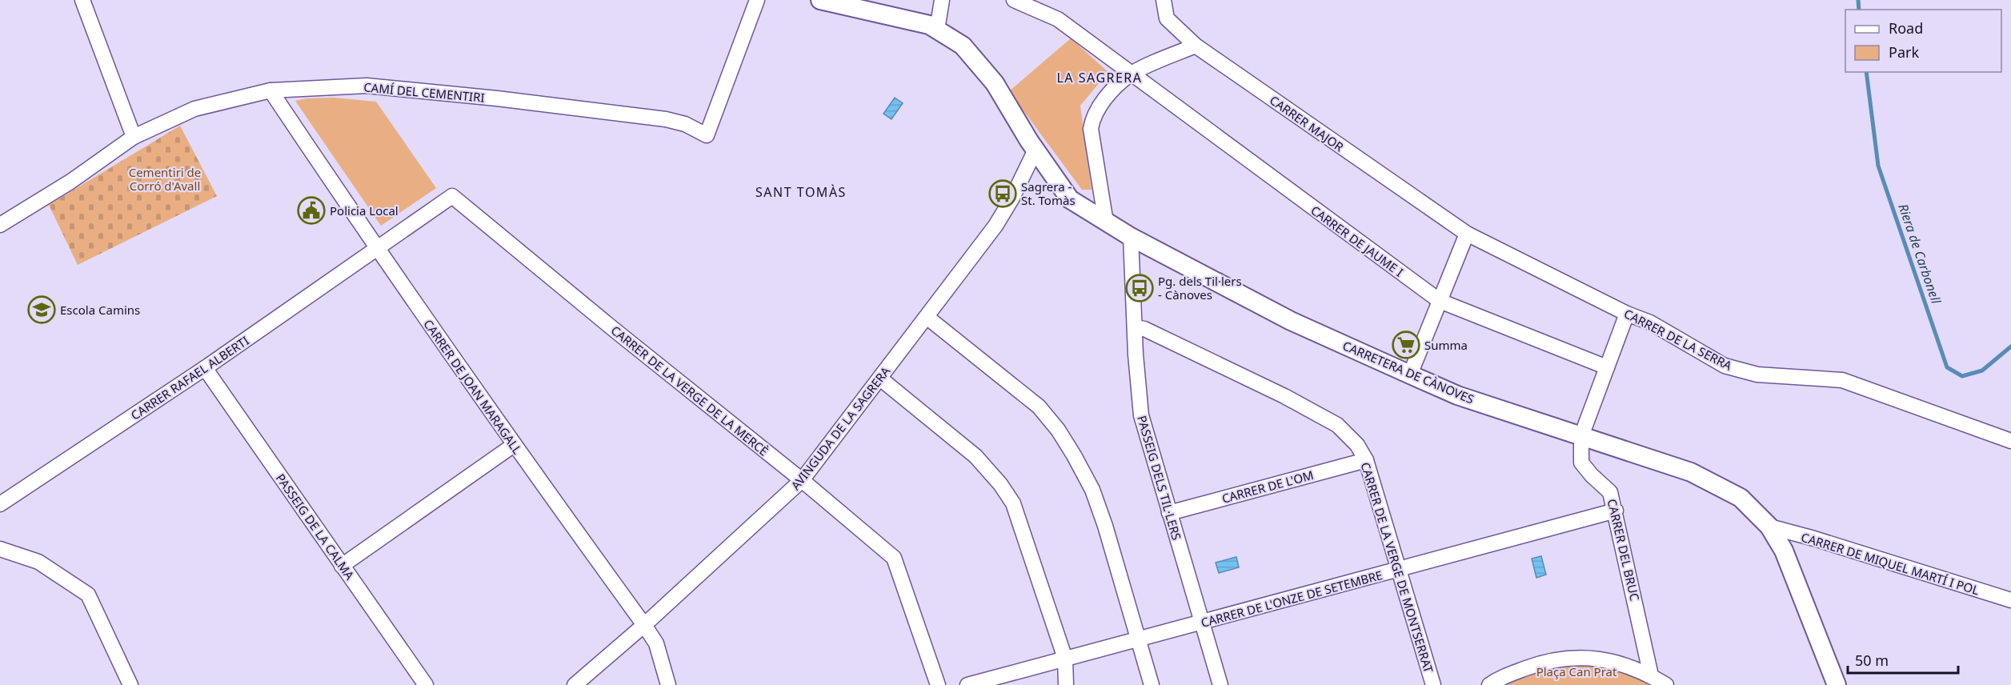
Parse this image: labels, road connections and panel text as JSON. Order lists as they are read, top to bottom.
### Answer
{
  "streets": {
    "street": [
      "CAMÍ DEL CEMENTIRI",
      "CARRER MAJOR",
      "CARRER DE JAUME I",
      "CARRER DE LA SERRA",
      "CARRETERA DE CÀNOVES",
      "CARRER RAFAEL ALBERTI",
      "CARRER DE JOAN MARAGALL",
      "CARRER DE LA VERGE DE LA MERCÈ",
      "AVINGUDA DE LA SAGRERA",
      "PASSEIG DELS TIL·LERS",
      "CARRER DE L'OM",
      "PASSEIG DE LA CALMA",
      "CARRER DEL BRUC",
      "CARRER DE MIQUEL MARTÍ I POL",
      "CARRER DE LA VERGE DE MONTSERRAT",
      "CARRER DE L'ONZE DE SETEMBRE"
    ]
  },
  "crossings": [
    ["CAMÍ DEL CEMENTIRI", "CARRER DE JOAN MARAGALL"],
    ["CARRER MAJOR", "CARRER DE LA SERRA"],
    ["CARRETERA DE CÀNOVES", "AVINGUDA DE LA SAGRERA"],
    ["CARRETERA DE CÀNOVES", "PASSEIG DELS TIL·LERS"],
    ["CARRETERA DE CÀNOVES", "CARRER DEL BRUC"],
    ["CARRETERA DE CÀNOVES", "CARRER DE MIQUEL MARTÍ I POL"],
    ["CARRER RAFAEL ALBERTI", "CARRER DE JOAN MARAGALL"],
    ["CARRER RAFAEL ALBERTI", "CARRER DE LA VERGE DE LA MERCÈ"],
    ["CARRER RAFAEL ALBERTI", "PASSEIG DE LA CALMA"],
    ["CARRER DE JOAN MARAGALL", "CARRER DE LA VERGE DE LA MERCÈ"],
    ["CARRER DE JOAN MARAGALL", "AVINGUDA DE LA SAGRERA"],
    ["CARRER DE LA VERGE DE LA MERCÈ", "AVINGUDA DE LA SAGRERA"],
    ["PASSEIG DELS TIL·LERS", "CARRER DE L'OM"],
    ["PASSEIG DELS TIL·LERS", "CARRER DE LA VERGE DE MONTSERRAT"],
    ["PASSEIG DELS TIL·LERS", "CARRER DE L'ONZE DE SETEMBRE"],
    ["CARRER DE L'OM", "CARRER DE LA VERGE DE MONTSERRAT"],
    ["CARRER DEL BRUC", "CARRER DE L'ONZE DE SETEMBRE"],
    ["CARRER DE LA VERGE DE MONTSERRAT", "CARRER DE L'ONZE DE SETEMBRE"]
  ],
  "districts": ["LA SAGRERA", "SANT TOMÀS"],
  "water": ["Riera de Carbonell"],
  "parks": ["Cementiri de Corró d'Avall", "Plaça Can Prat"],
  "places": {
    "bus stop": ["Sagrera - St. Tomàs", "Pg. dels Til·lers - Cànoves"],
    "public building": ["Policia Local"],
    "school or university": ["Escola Camins"],
    "supermarket": ["Summa"]
  },
  "legend": ["Road", "Park"],
  "scale_bar": "50 m"
}
